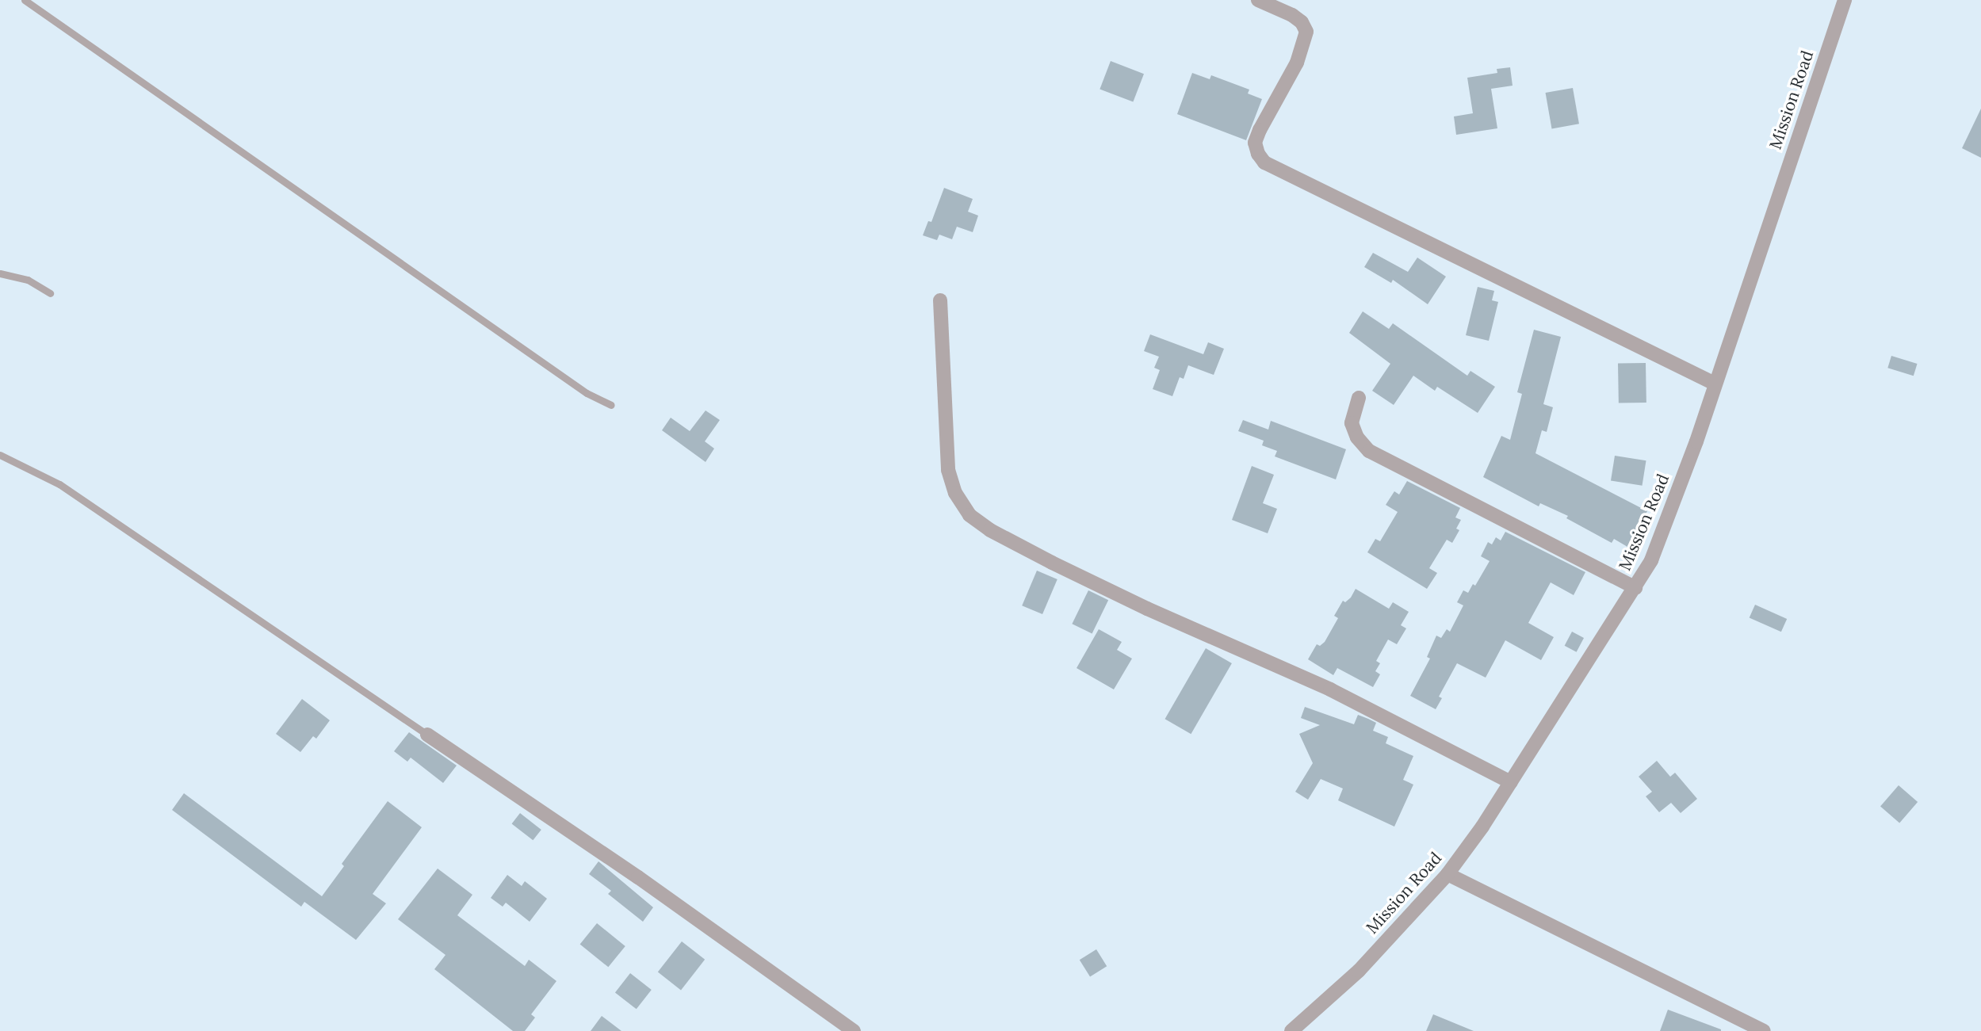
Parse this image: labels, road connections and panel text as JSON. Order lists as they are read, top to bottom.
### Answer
{
  "streets": {
    "street": ["Mission Road"]
  }
}
